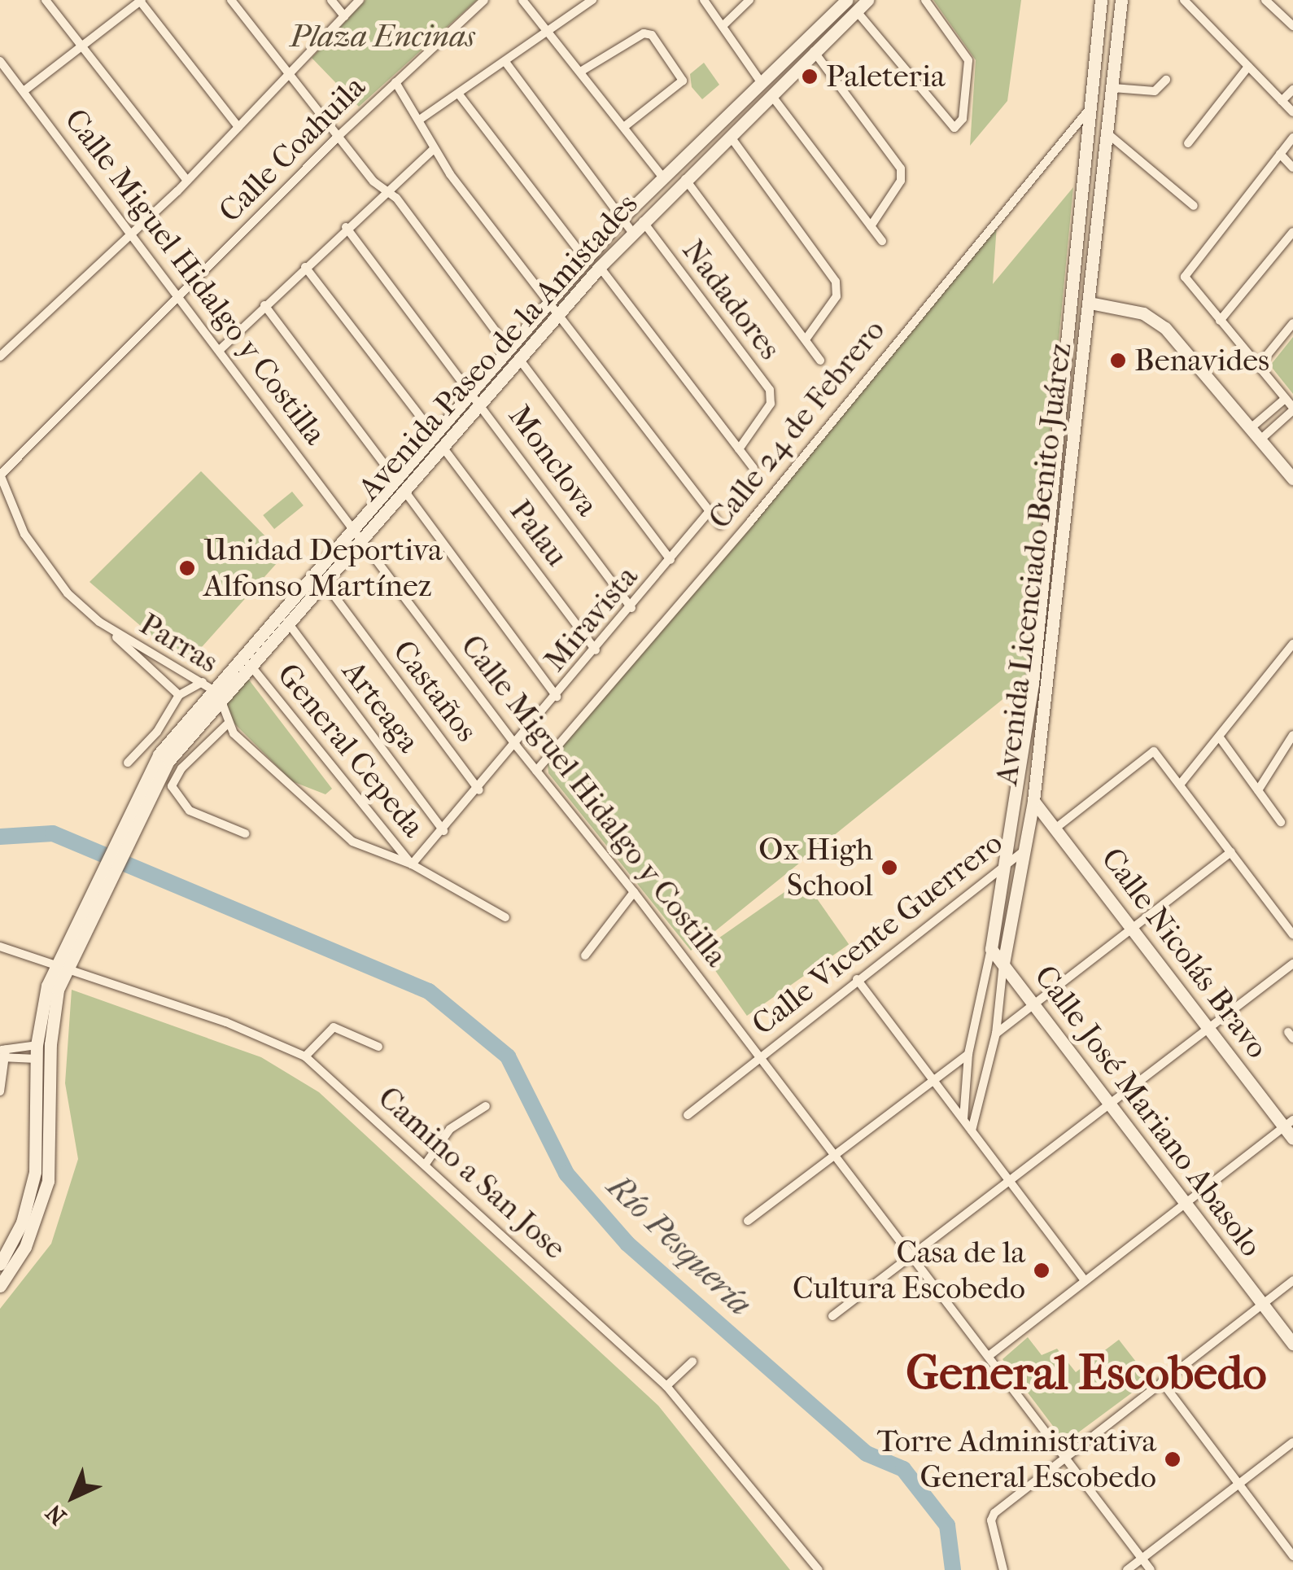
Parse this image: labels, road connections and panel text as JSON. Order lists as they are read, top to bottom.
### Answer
{
  "streets": {
    "street": [
      "Calle Coahuila",
      "Calle Miguel Hidalgo y Costilla",
      "Nadadores",
      "Avenida Paseo de la Amistades",
      "Calle 24 de Febrero",
      "Monclova",
      "Palau",
      "Avenida Licenciado Benito Juárez",
      "Miravista",
      "Parras",
      "Castaños",
      "Arteaga",
      "General Cepeda",
      "Calle Vicente Guerrero",
      "Calle Nicolás Bravo",
      "Calle José Mariano Abasolo",
      "Camino a San Jose"
    ]
  },
  "crossings": [
    ["Calle Coahuila", "Calle Miguel Hidalgo y Costilla"],
    ["Calle Coahuila", "Parras"],
    ["Calle Miguel Hidalgo y Costilla", "Avenida Paseo de la Amistades"],
    ["Calle Miguel Hidalgo y Costilla", "Calle 24 de Febrero"],
    ["Calle Miguel Hidalgo y Costilla", "Miravista"],
    ["Calle Miguel Hidalgo y Costilla", "Calle Vicente Guerrero"],
    ["Nadadores", "Avenida Paseo de la Amistades"],
    ["Avenida Paseo de la Amistades", "Monclova"],
    ["Avenida Paseo de la Amistades", "Palau"],
    ["Avenida Paseo de la Amistades", "Parras"],
    ["Avenida Paseo de la Amistades", "Castaños"],
    ["Avenida Paseo de la Amistades", "Arteaga"],
    ["Avenida Paseo de la Amistades", "General Cepeda"],
    ["Avenida Paseo de la Amistades", "Camino a San Jose"],
    ["Calle 24 de Febrero", "Avenida Licenciado Benito Juárez"],
    ["Monclova", "Miravista"],
    ["Palau", "Miravista"],
    ["Avenida Licenciado Benito Juárez", "Calle Vicente Guerrero"],
    ["Avenida Licenciado Benito Juárez", "Calle Nicolás Bravo"],
    ["Avenida Licenciado Benito Juárez", "Calle José Mariano Abasolo"],
    ["Miravista", "Parras"],
    ["Miravista", "Castaños"],
    ["Miravista", "Arteaga"],
    ["Miravista", "General Cepeda"],
    ["Parras", "General Cepeda"]
  ],
  "districts": ["General Escobedo"],
  "water": ["Río Pesquería"],
  "parks": ["Plaza Encinas"],
  "places": [
    "Paleteria",
    "Benavides",
    "Unidad Deportiva Alfonso Martínez",
    "Ox High School",
    "Casa de la Cultura Escobedo",
    "Torre Administrativa General Escobedo"
  ],
  "north": "bottom left"
}
